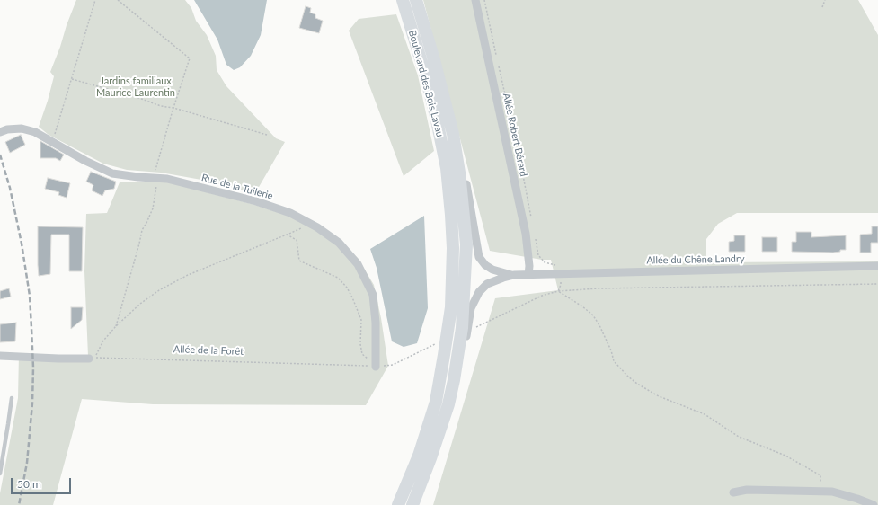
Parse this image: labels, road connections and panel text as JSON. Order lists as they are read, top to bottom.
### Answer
{
  "streets": {
    "main road": ["Boulevard des Bois Lavau"],
    "street": ["Allée Robert Bérard", "Rue de la Tuilerie", "Allée du Chêne Landry"],
    "path": ["Allée de la Forêt"]
  },
  "crossings": [
    ["Boulevard des Bois Lavau", "Allée du Chêne Landry"],
    ["Allée Robert Bérard", "Allée du Chêne Landry"],
    ["Rue de la Tuilerie", "Allée de la Forêt"]
  ],
  "parks": ["Jardins familiaux Maurice Laurentin"],
  "scale_bar": "50 m"
}
